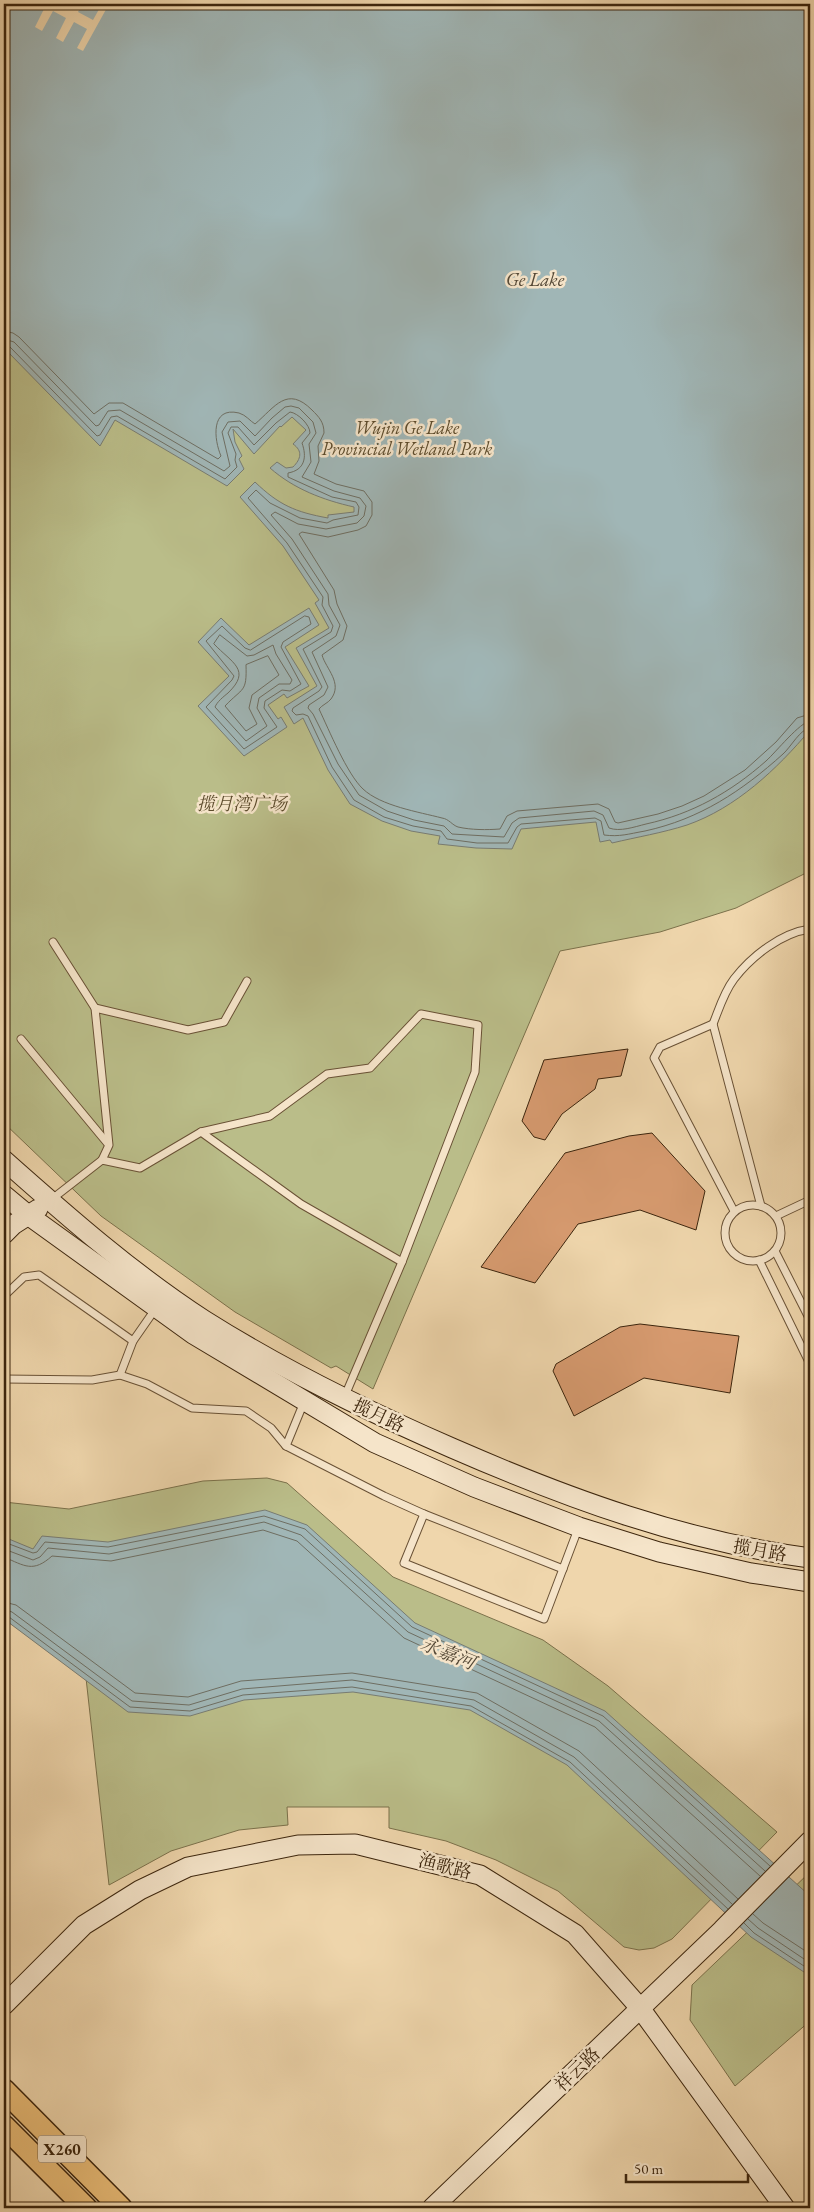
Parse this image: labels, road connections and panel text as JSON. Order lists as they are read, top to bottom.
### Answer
{
  "streets": {
    "main road": ["X260"],
    "street": ["揽月路", "渔歌路", "祥云路"]
  },
  "crossings": [
    ["渔歌路", "祥云路"]
  ],
  "water": ["Ge Lake", "永嘉河"],
  "parks": ["Wujin Ge Lake Provincial Wetland Park", "揽月湾广场"],
  "scale_bar": "50 m"
}
